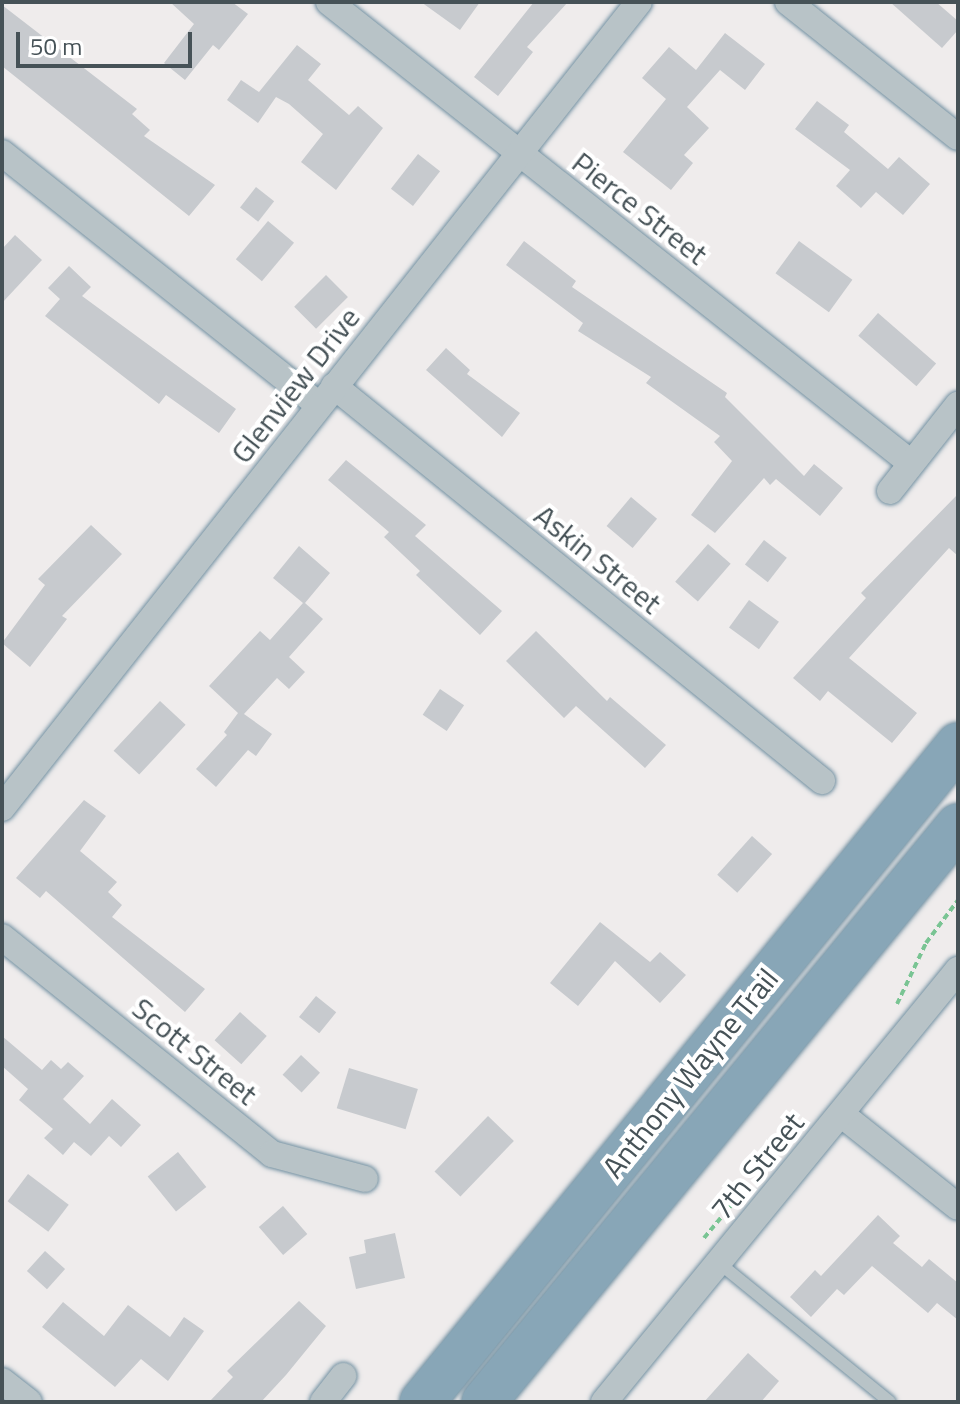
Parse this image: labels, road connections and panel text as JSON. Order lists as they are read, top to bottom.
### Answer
{
  "streets": {
    "highway": ["Anthony Wayne Trail"],
    "street": [
      "Pierce Street",
      "Glenview Drive",
      "Askin Street",
      "Scott Street",
      "7th Street"
    ]
  },
  "crossings": [
    ["Pierce Street", "Glenview Drive"],
    ["Glenview Drive", "Askin Street"]
  ],
  "scale_bar": "50 m"
}
